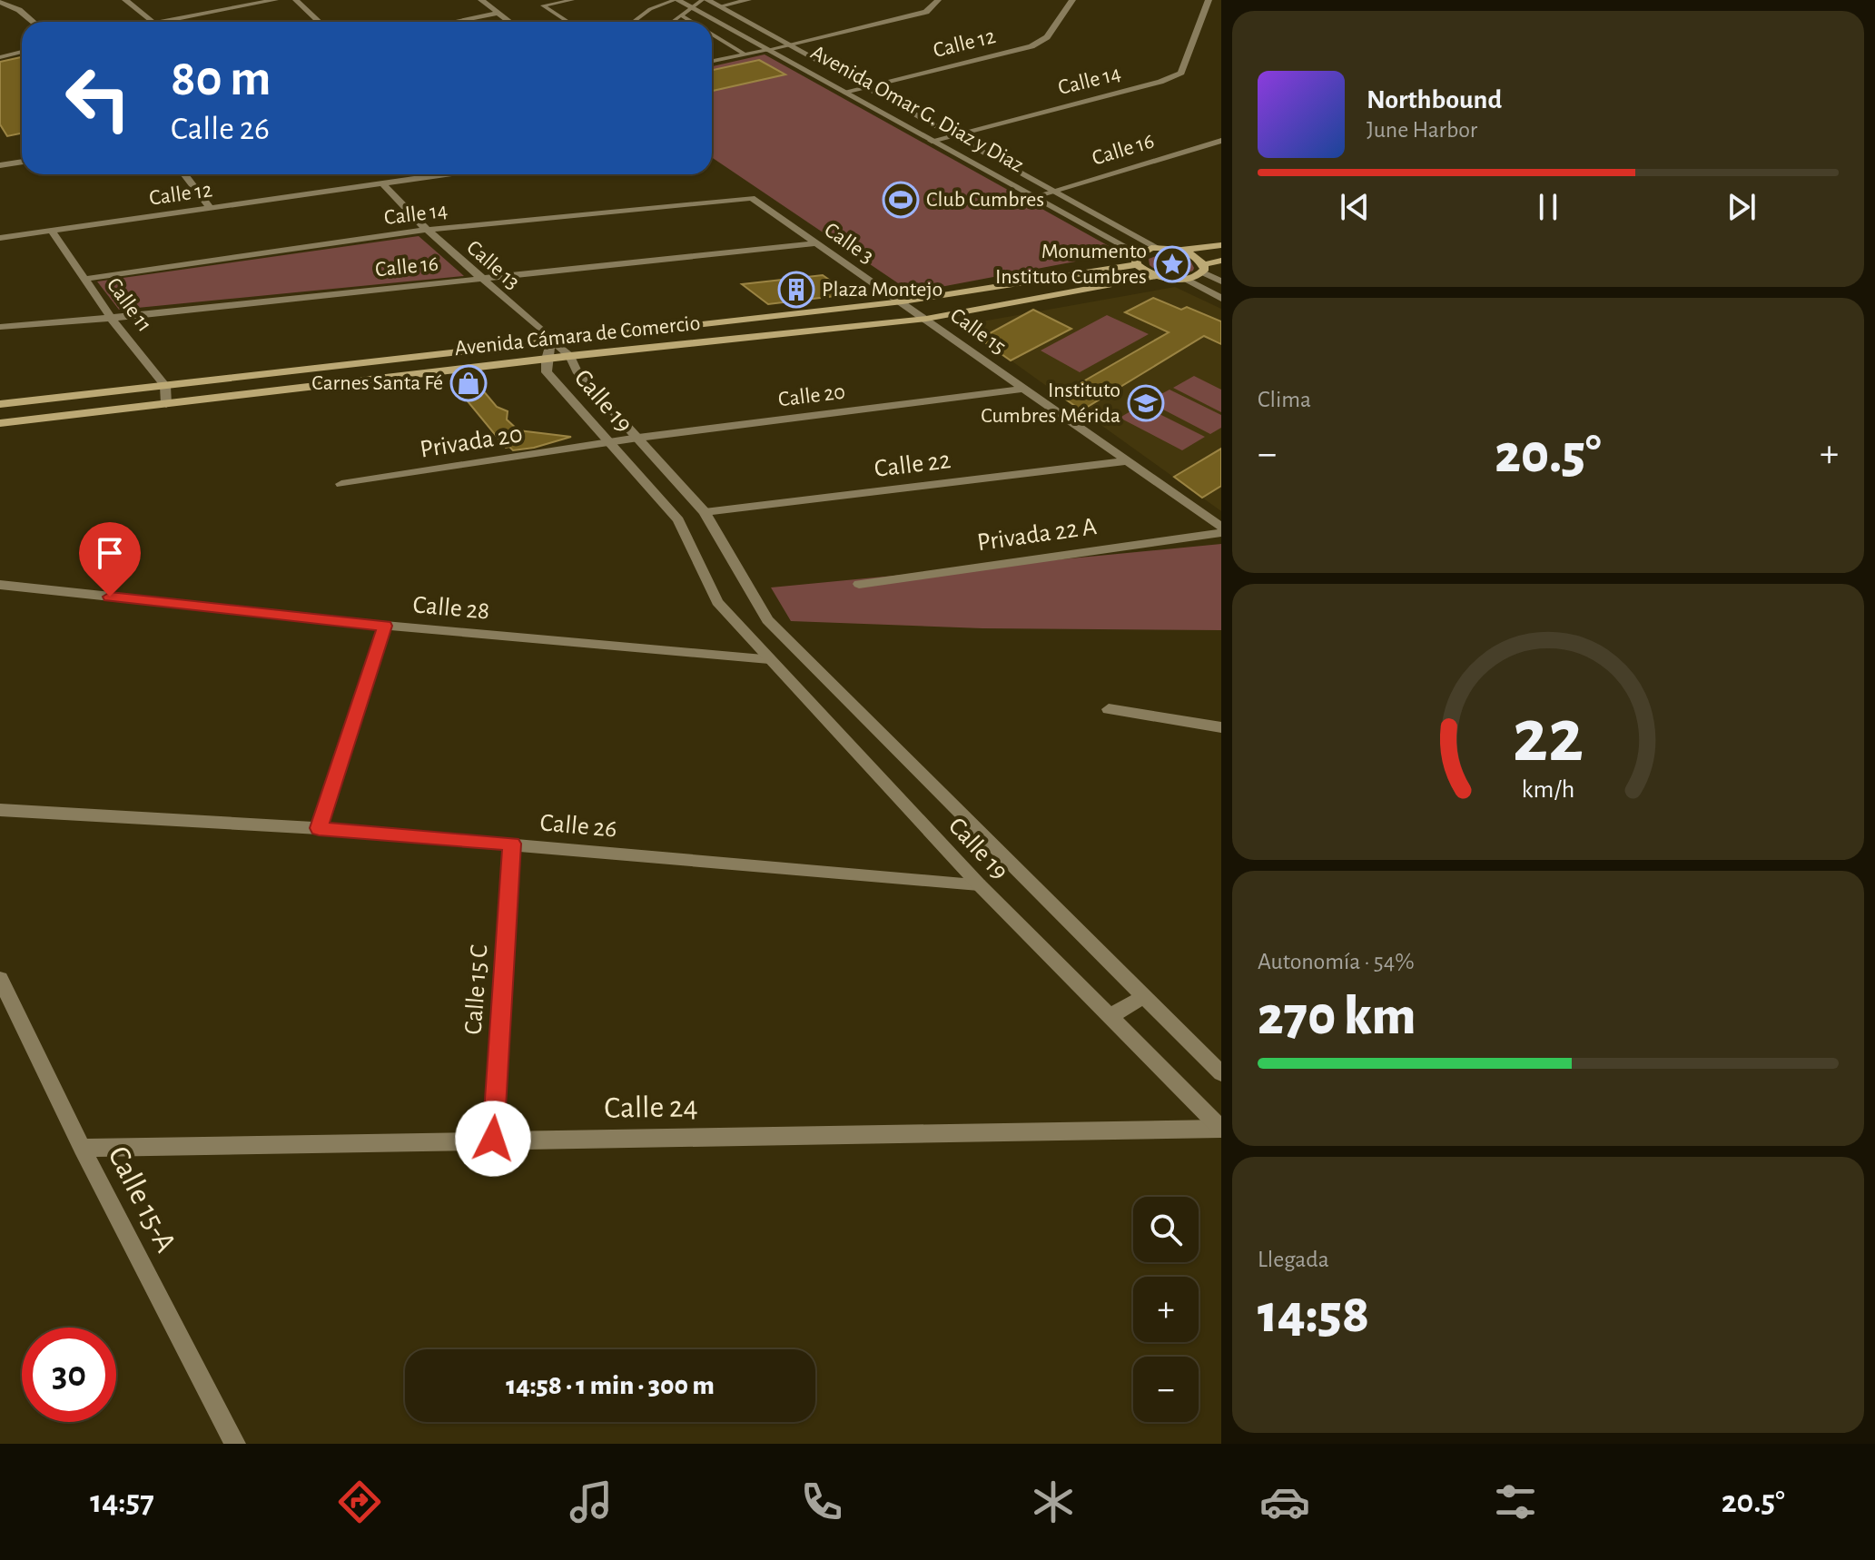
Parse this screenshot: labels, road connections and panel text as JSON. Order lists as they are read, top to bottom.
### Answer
{
  "streets": {
    "main road": ["Avenida Cámara de Comercio"],
    "street": [
      "Calle 12",
      "Calle 14",
      "Avenida Omar G. Diaz y Diaz",
      "Calle 16",
      "Calle 3",
      "Calle 13",
      "Calle 11",
      "Calle 15",
      "Calle 20",
      "Calle 19",
      "Privada 20",
      "Calle 22",
      "Privada 22 A",
      "Calle 28",
      "Calle 26",
      "Calle 15 C",
      "Calle 24",
      "Calle 15-A"
    ]
  },
  "crossings": [
    ["Calle 12", "Avenida Omar G. Diaz y Diaz"],
    ["Calle 12", "Calle 13"],
    ["Calle 12", "Calle 11"],
    ["Calle 14", "Avenida Omar G. Diaz y Diaz"],
    ["Calle 14", "Calle 3"],
    ["Calle 14", "Calle 13"],
    ["Calle 14", "Calle 11"],
    ["Avenida Omar G. Diaz y Diaz", "Calle 16"],
    ["Avenida Omar G. Diaz y Diaz", "Avenida Cámara de Comercio"],
    ["Calle 16", "Calle 3"],
    ["Calle 16", "Calle 13"],
    ["Calle 16", "Calle 11"],
    ["Calle 3", "Calle 15"],
    ["Calle 3", "Avenida Cámara de Comercio"],
    ["Calle 13", "Avenida Cámara de Comercio"],
    ["Calle 13", "Calle 19"],
    ["Calle 11", "Avenida Cámara de Comercio"],
    ["Calle 15", "Avenida Cámara de Comercio"],
    ["Calle 15", "Calle 20"],
    ["Calle 15", "Calle 22"],
    ["Avenida Cámara de Comercio", "Calle 19"],
    ["Calle 20", "Calle 19"],
    ["Calle 20", "Privada 20"],
    ["Calle 19", "Privada 20"],
    ["Calle 19", "Calle 22"],
    ["Calle 19", "Calle 28"],
    ["Calle 19", "Calle 26"],
    ["Calle 19", "Calle 24"],
    ["Calle 26", "Calle 15 C"],
    ["Calle 15 C", "Calle 24"],
    ["Calle 24", "Calle 15-A"]
  ],
  "places": {
    "sports": ["Club Cumbres"],
    "place": ["Monumento Instituto Cumbres"],
    "building": ["Plaza Montejo"],
    "shop": ["Carnes Santa Fé"],
    "school or university": ["Instituto Cumbres Mérida"]
  },
  "page": {
    "turn": ["80 m", "Calle 26"],
    "song": ["Northbound", "June Harbor"],
    "tile": [
      "Clima",
      ["Autonomía · 54%", "270 km"],
      ["Llegada", "14:58"]
    ],
    "heat": ["−", "20.5°", "+"],
    "map_buttons": ["+", "−"],
    "limit": "30",
    "trip": "14:58 · 1 min · 300 m",
    "tabs": ["14:57", "20.5°"],
    "gauge": ["22", "km/h"]
  }
}
